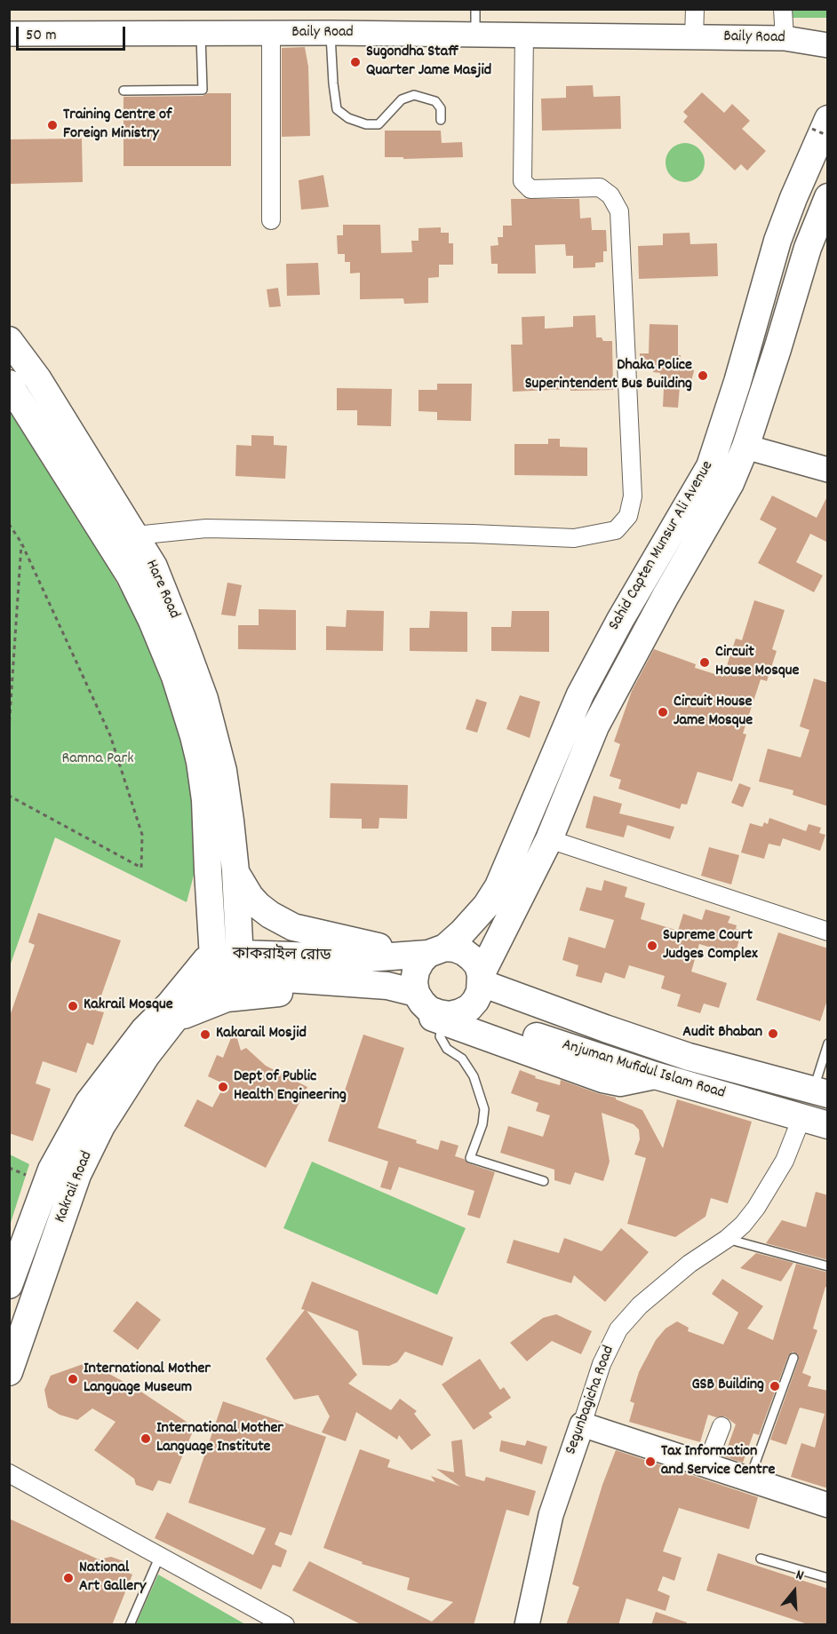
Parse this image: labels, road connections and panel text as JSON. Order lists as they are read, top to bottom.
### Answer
{
  "streets": {
    "main road": [
      "Baily Road",
      "Sahid Capten Munsur Ali Avenue",
      "Hare Road",
      "কাকরাইল রোড",
      "Anjuman Mufidul Islam Road",
      "Kakrail Road",
      "Segunbagicha Road"
    ]
  },
  "crossings": [
    ["Sahid Capten Munsur Ali Avenue", "কাকরাইল রোড"],
    ["Sahid Capten Munsur Ali Avenue", "Anjuman Mufidul Islam Road"],
    ["Hare Road", "কাকরাইল রোড"],
    ["কাকরাইল রোড", "Anjuman Mufidul Islam Road"],
    ["কাকরাইল রোড", "Kakrail Road"],
    ["Anjuman Mufidul Islam Road", "Segunbagicha Road"]
  ],
  "parks": ["Ramna Park"],
  "places": [
    "Sugondha Staff Quarter Jame Masjid",
    "Training Centre of Foreign Ministry",
    "Dhaka Police Superintendent Bus Building",
    "Circuit House Mosque",
    "Circuit House Jame Mosque",
    "Supreme Court Judges Complex",
    "Kakrail Mosque",
    "Audit Bhaban",
    "Kakarail Mosjid",
    "Dept of Public Health Engineering",
    "International Mother Language Museum",
    "GSB Building",
    "International Mother Language Institute",
    "Tax Information and Service Centre",
    "National Art Gallery"
  ],
  "scale_bar": "50 m",
  "north": "top"
}
